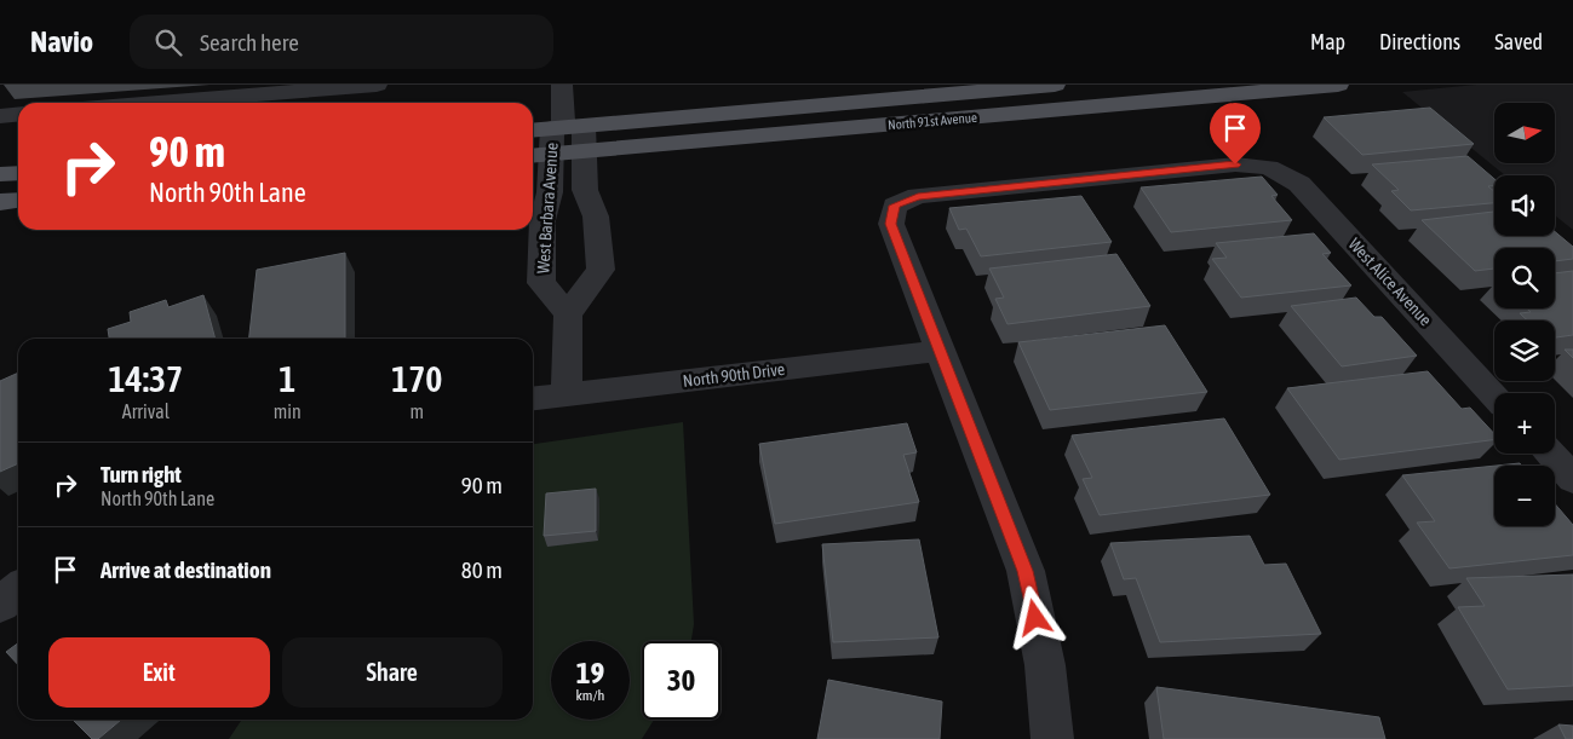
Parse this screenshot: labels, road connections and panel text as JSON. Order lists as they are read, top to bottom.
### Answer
{
  "streets": {
    "main road": ["North 91st Avenue"],
    "street": ["West Barbara Avenue", "West Alice Avenue", "North 90th Drive"]
  },
  "crossings": [
    ["North 91st Avenue", "West Barbara Avenue"],
    ["West Alice Avenue", "North 90th Drive"]
  ],
  "north": "right",
  "page": {
    "header": "Navio",
    "search": "Search here",
    "nav": ["Map", "Directions", "Saved"],
    "map_buttons": ["+", "−"],
    "turn": ["90 m", "North 90th Lane"],
    "eta": [
      "14:37",
      "Arrival",
      "1",
      "min",
      "170",
      "m"
    ],
    "list": [
      {
        "name": "Turn right",
        "note": "North 90th Lane",
        "value": "90 m"
      },
      {
        "name": "Arrive at destination",
        "value": "80 m"
      }
    ],
    "buttons": ["Exit", "Share"],
    "speed": "19 km/h",
    "limit": "30"
  }
}
